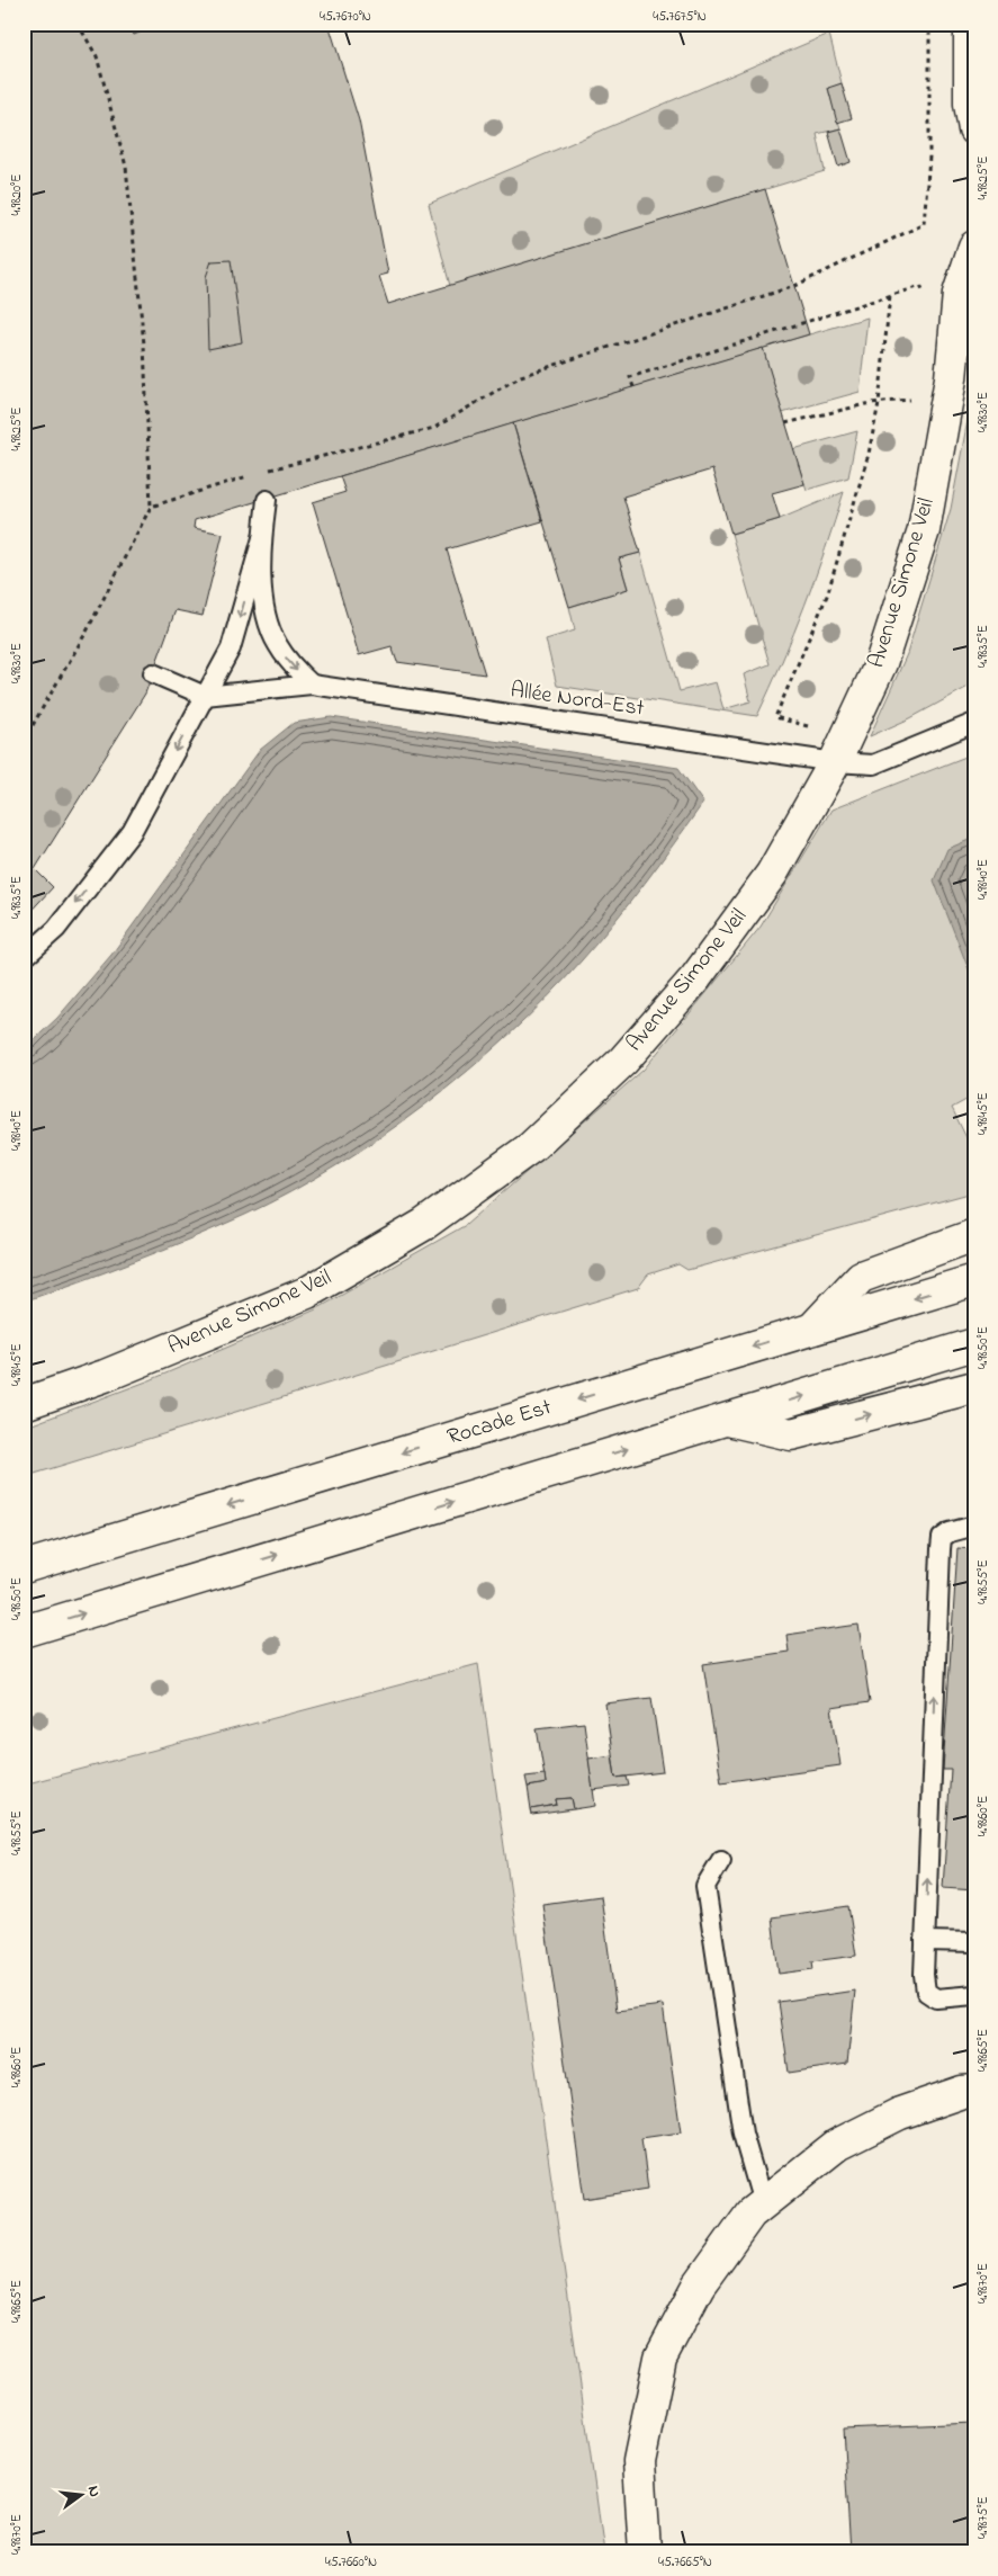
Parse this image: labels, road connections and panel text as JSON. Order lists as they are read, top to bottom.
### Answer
{
  "streets": {
    "main road": ["Avenue Simone Veil", "Rocade Est"],
    "lane": ["Allée Nord-Est"]
  },
  "crossings": [
    ["Avenue Simone Veil", "Allée Nord-Est"]
  ],
  "north": "right",
  "coordinates": [
    "45.7670°N",
    "45.7675°N",
    "4.9825°E",
    "4.9820°E",
    "4.9830°E",
    "4.9835°E",
    "4.9840°E",
    "4.9845°E",
    "4.9850°E",
    "4.9855°E",
    "4.9860°E",
    "4.9865°E",
    "4.9870°E",
    "4.9875°E",
    "45.7660°N",
    "45.7665°N"
  ]
}
